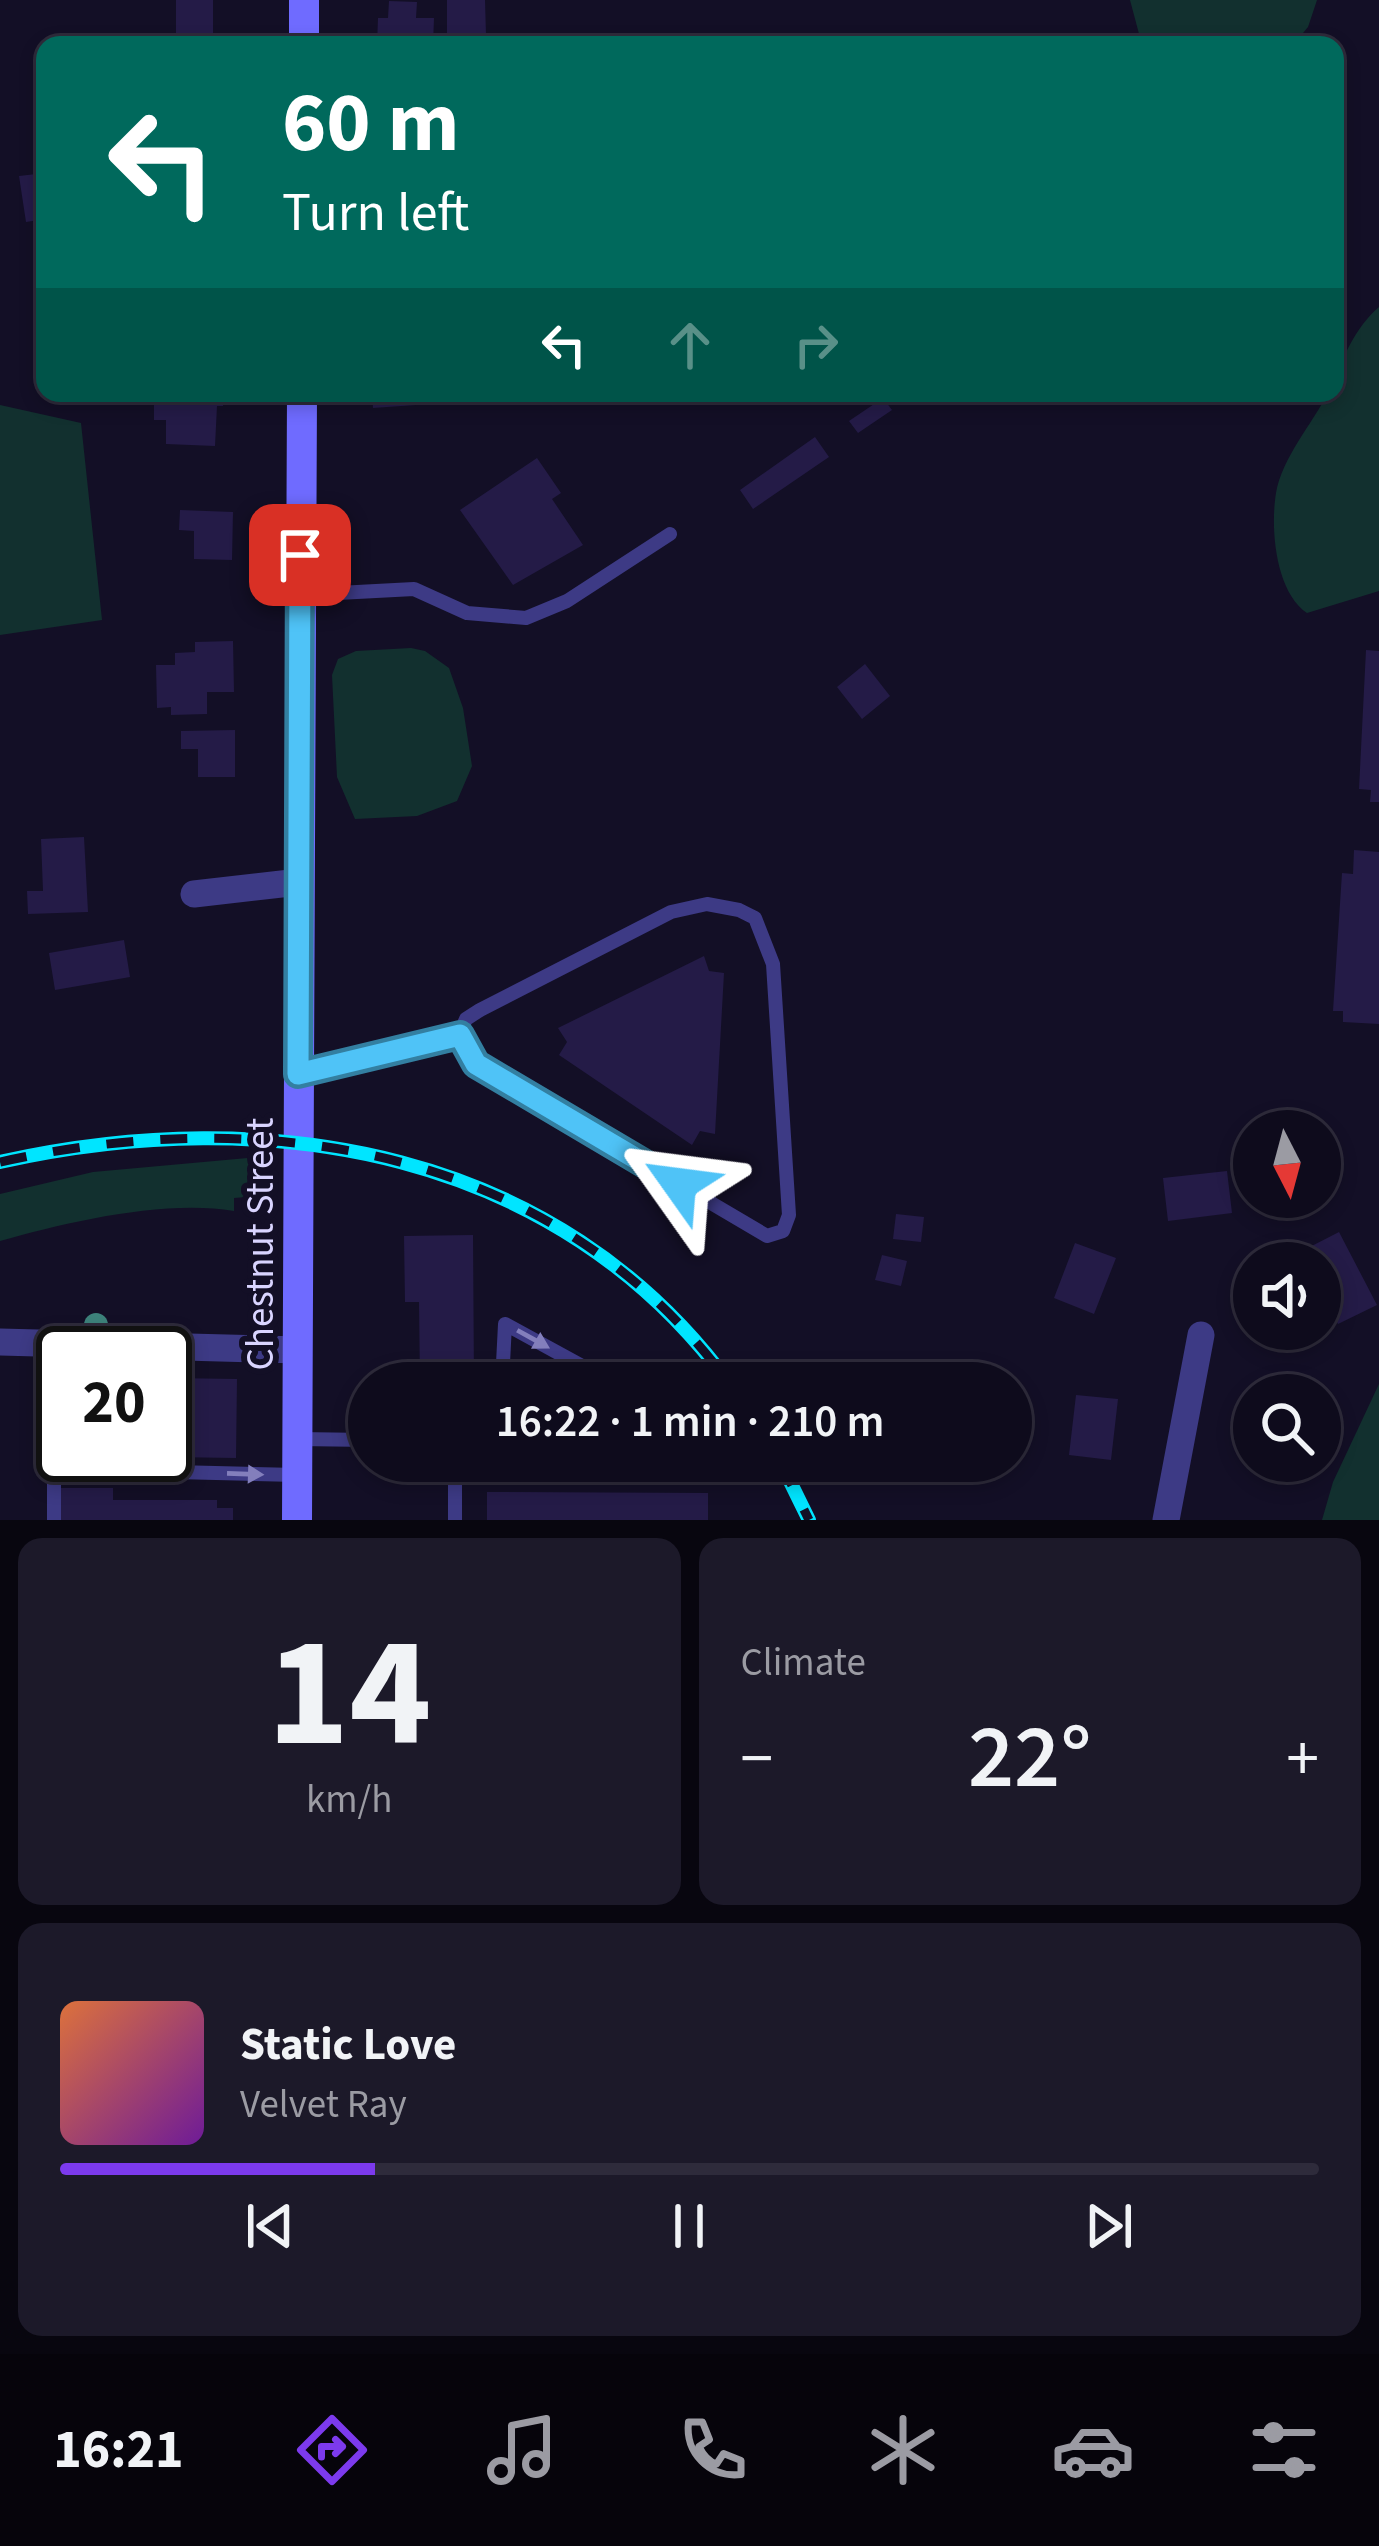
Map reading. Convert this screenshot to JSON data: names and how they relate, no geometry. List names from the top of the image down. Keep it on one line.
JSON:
{"streets":{"main road":["Chestnut Street"]},"north":"bottom","page":{"turn":["60 m","Turn left"],"limit":"20","trip":"16:22 · 1 min · 210 m","tile":[["14","km/h"],"Climate"],"heat":["−","22°","+"],"song":["Static Love","Velvet Ray"],"tabs":"16:21"}}
